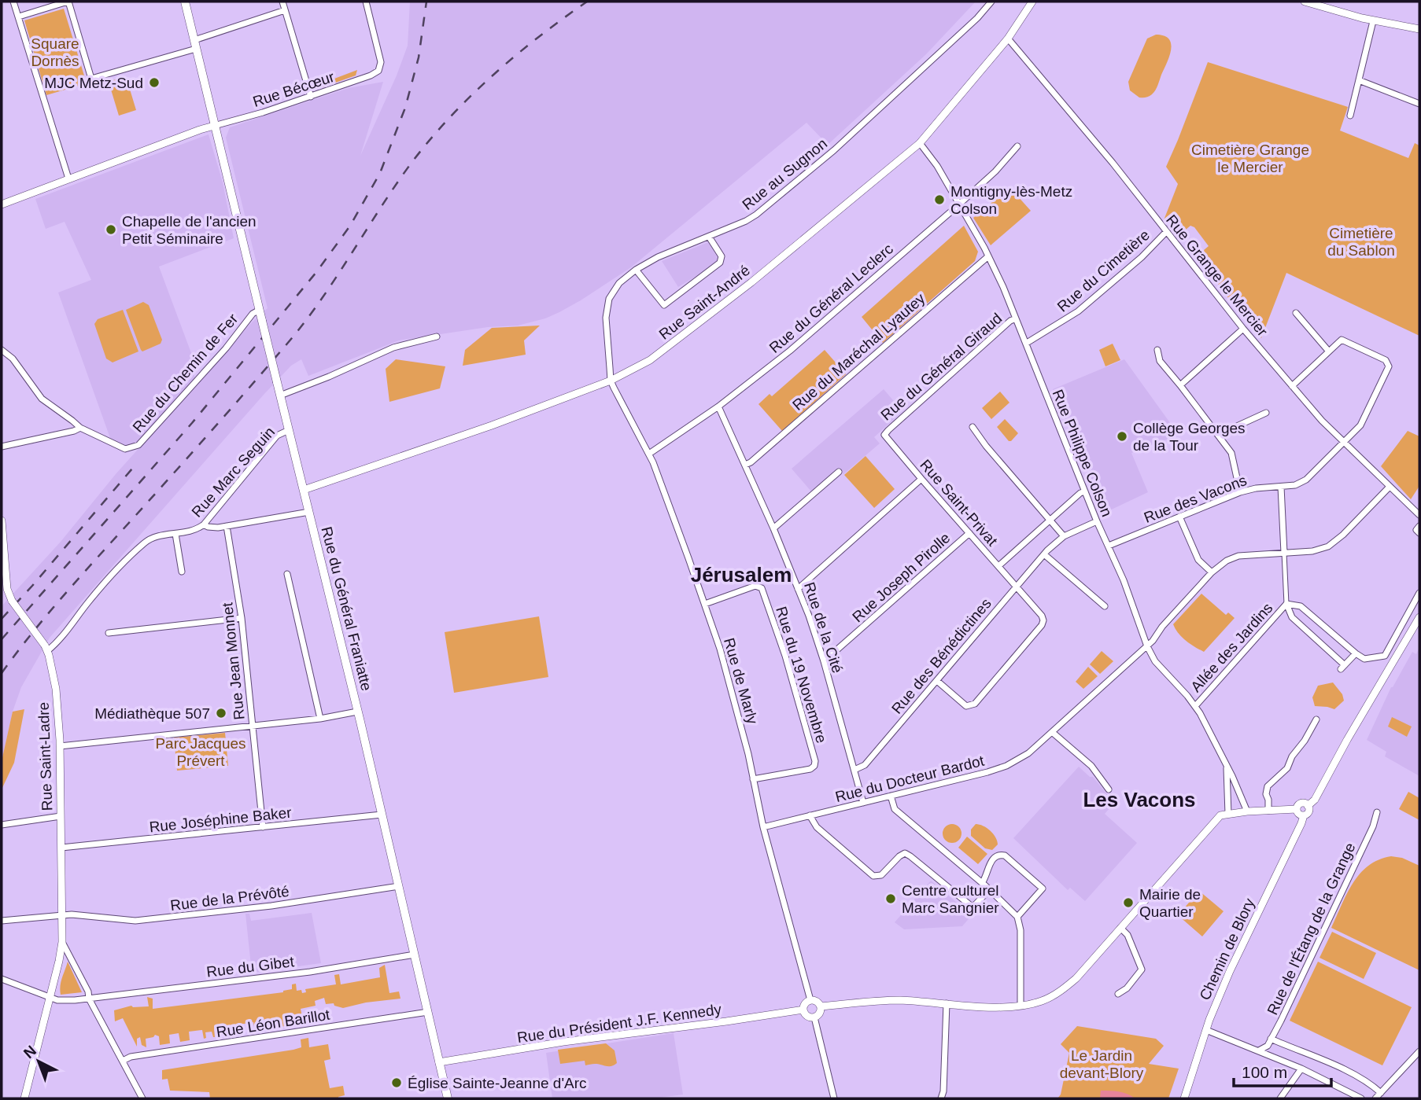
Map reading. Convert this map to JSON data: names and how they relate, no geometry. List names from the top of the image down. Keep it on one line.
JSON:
{"streets":{"main road":["Rue du Général Franiatte"],"street":["Rue Bécœur","Rue au Sugnon","Rue du Cimetière","Rue Grange le Mercier","Rue du Général Leclerc","Rue Saint-André","Rue du Maréchal Lyautey","Rue du Général Giraud","Rue du Chemin de Fer","Rue Philippe Colson","Rue Marc Seguin","Rue des Vacons","Rue Saint-Privat","Rue Joseph Pirolle","Rue de la Cité","Allée des Jardins","Rue des Bénédictines","Rue Jean Monnet","Rue du 19 Novembre","Rue de Marly","Rue Saint-Ladre","Rue du Docteur Bardot","Rue Joséphine Baker","Rue de la Prévôté","Rue de l'Étang de la Grange","Chemin de Blory","Rue du Gibet","Rue Léon Barillot","Rue du Président J.F. Kennedy"]},"crossings":[["Rue Bécœur","Rue du Général Franiatte"],["Rue au Sugnon","Rue Saint-André"],["Rue au Sugnon","Rue de Marly"],["Rue du Cimetière","Rue Grange le Mercier"],["Rue du Cimetière","Rue Philippe Colson"],["Rue Grange le Mercier","Rue Saint-André"],["Rue Grange le Mercier","Rue des Vacons"],["Rue Grange le Mercier","Rue du Docteur Bardot"],["Rue du Général Leclerc","Rue Philippe Colson"],["Rue du Général Leclerc","Rue de la Cité"],["Rue du Général Leclerc","Rue de Marly"],["Rue Saint-André","Rue Philippe Colson"],["Rue Saint-André","Rue du Général Franiatte"],["Rue Saint-André","Rue de Marly"],["Rue du Maréchal Lyautey","Rue Philippe Colson"],["Rue du Maréchal Lyautey","Rue de la Cité"],["Rue du Général Giraud","Rue Philippe Colson"],["Rue du Général Giraud","Rue Saint-Privat"],["Rue du Chemin de Fer","Rue du Général Franiatte"],["Rue Philippe Colson","Rue des Vacons"],["Rue Philippe Colson","Allée des Jardins"],["Rue Philippe Colson","Rue des Bénédictines"],["Rue Philippe Colson","Rue du Docteur Bardot"],["Rue Marc Seguin","Rue du Général Franiatte"],["Rue Marc Seguin","Rue Saint-Ladre"],["Rue Saint-Privat","Rue Joseph Pirolle"],["Rue Saint-Privat","Rue des Bénédictines"],["Rue Joseph Pirolle","Rue de la Cité"],["Rue du Général Franiatte","Rue Joséphine Baker"],["Rue du Général Franiatte","Rue de la Prévôté"],["Rue du Général Franiatte","Rue du Gibet"],["Rue du Général Franiatte","Rue Léon Barillot"],["Rue du Général Franiatte","Rue du Président J.F. Kennedy"],["Rue de la Cité","Rue des Bénédictines"],["Rue de la Cité","Rue du Docteur Bardot"],["Rue Jean Monnet","Rue Joséphine Baker"],["Rue du 19 Novembre","Rue de Marly"],["Rue de Marly","Rue du Docteur Bardot"],["Rue de Marly","Rue du Président J.F. Kennedy"],["Rue Saint-Ladre","Rue Joséphine Baker"],["Rue Saint-Ladre","Rue de la Prévôté"],["Rue Saint-Ladre","Rue du Gibet"],["Rue Saint-Ladre","Rue Léon Barillot"]],"districts":["Jérusalem","Les Vacons"],"parks":["Square Dornès","Cimetière Grange le Mercier","Cimetière du Sablon","Parc Jacques Prévert","Le Jardin devant-Blory"],"places":["MJC Metz-Sud","Montigny-lès-Metz Colson","Chapelle de l'ancien Petit Séminaire","Collège Georges de la Tour","Médiathèque 507","Centre culturel Marc Sangnier","Mairie de Quartier","Église Sainte-Jeanne d'Arc"],"scale_bar":"100 m","north":"top left"}
